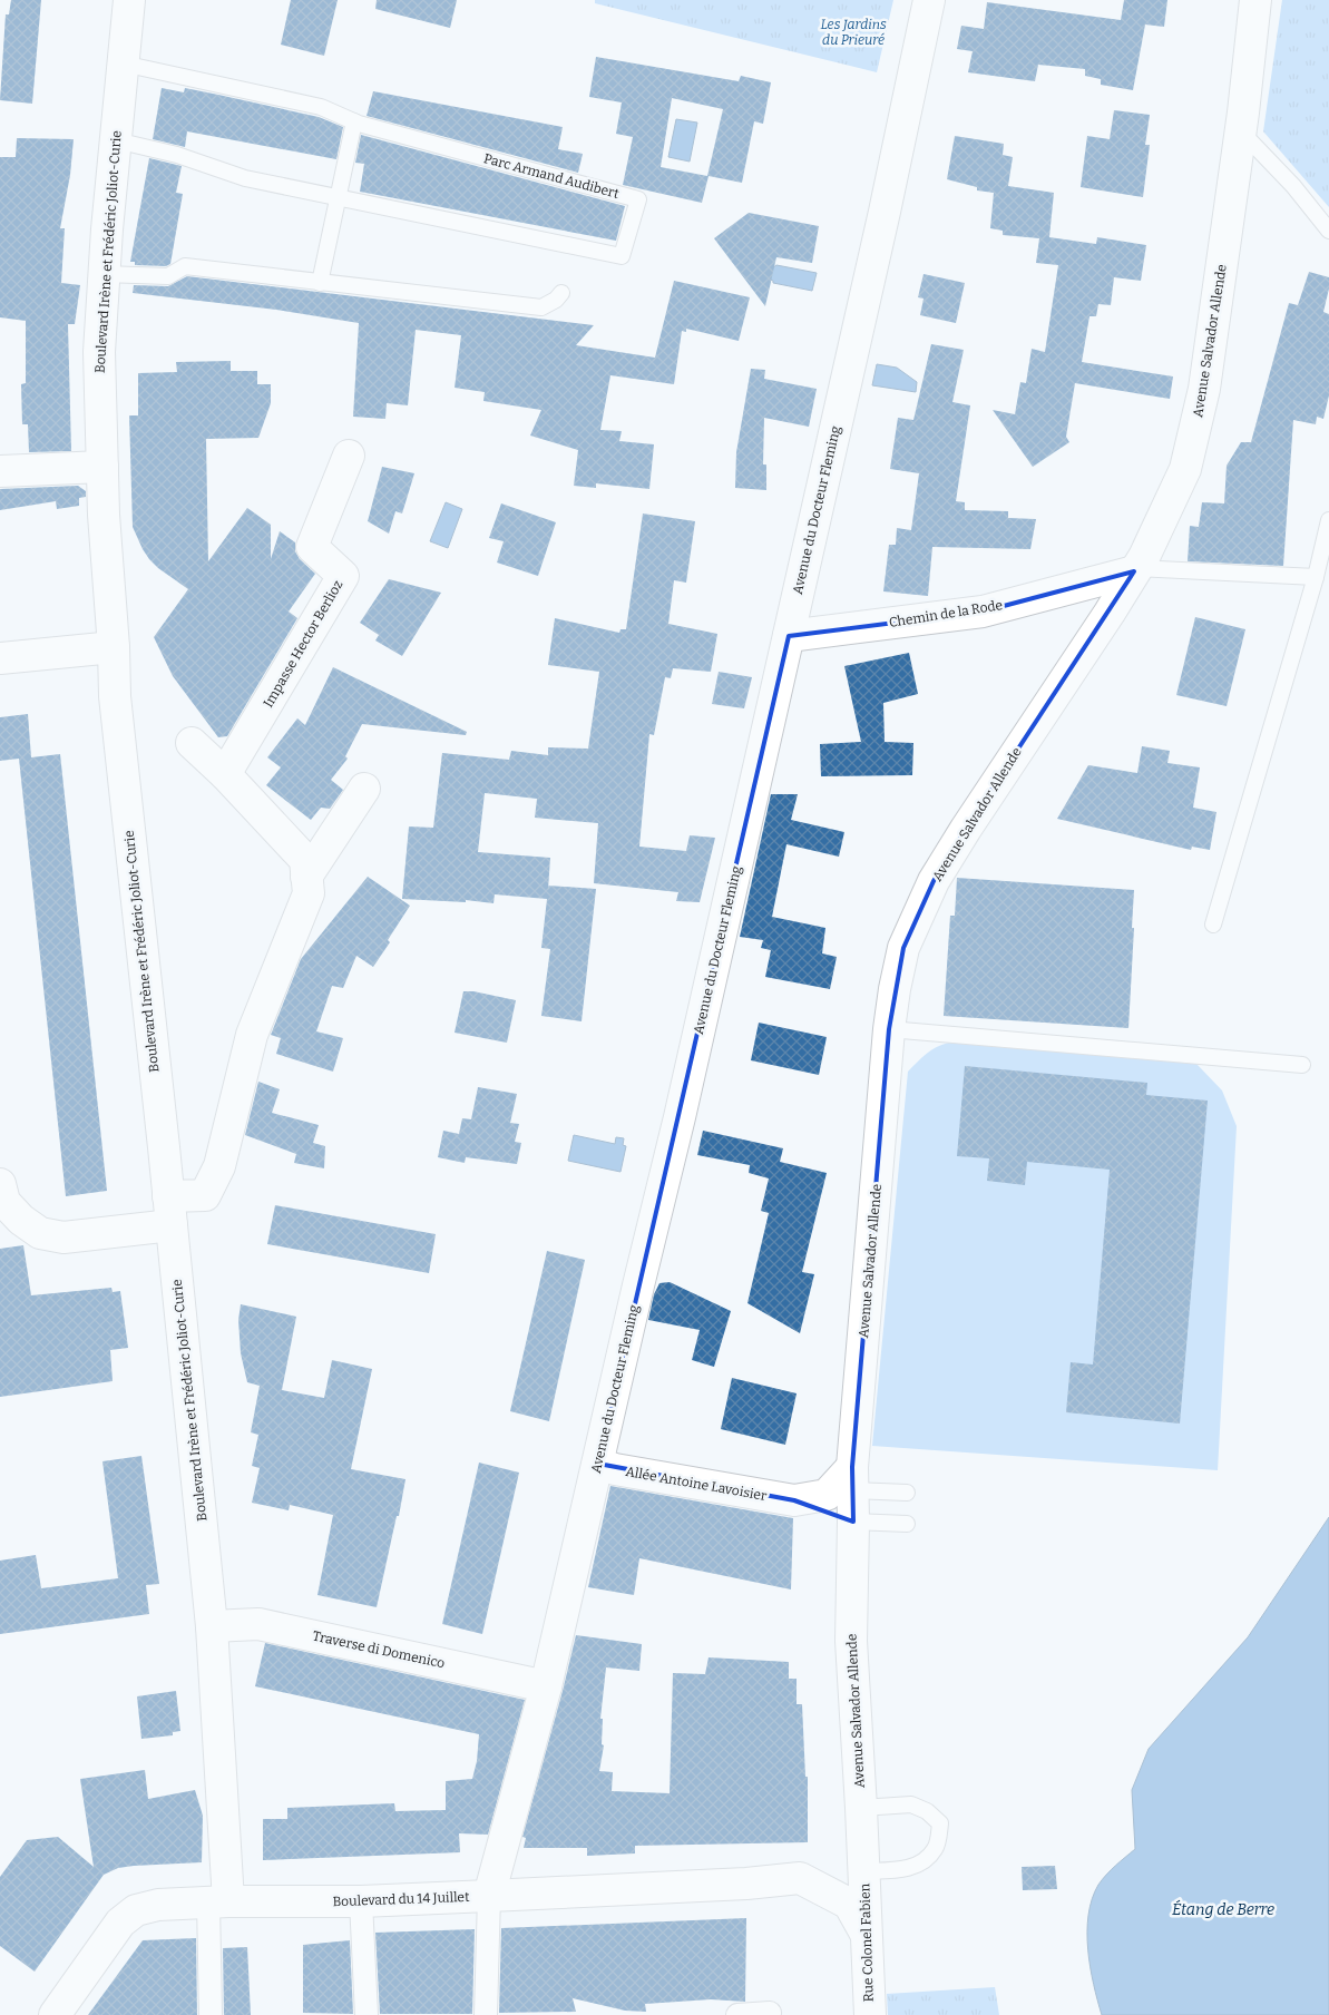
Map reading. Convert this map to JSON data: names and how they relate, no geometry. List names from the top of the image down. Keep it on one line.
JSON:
{"streets":{"main road":["Boulevard Irène et Frédéric Joliot-Curie","Avenue Salvador Allende","Avenue du Docteur Fleming","Chemin de la Rode","Impasse Hector Berlioz","Allée Antoine Lavoisier","Traverse di Domenico","Boulevard du 14 Juillet","Rue Colonel Fabien"],"lane":["Parc Armand Audibert"]},"crossings":[["Parc Armand Audibert","Boulevard Irène et Frédéric Joliot-Curie"],["Boulevard Irène et Frédéric Joliot-Curie","Traverse di Domenico"],["Boulevard Irène et Frédéric Joliot-Curie","Boulevard du 14 Juillet"],["Avenue Salvador Allende","Chemin de la Rode"],["Avenue Salvador Allende","Allée Antoine Lavoisier"],["Avenue Salvador Allende","Boulevard du 14 Juillet"],["Avenue Salvador Allende","Rue Colonel Fabien"],["Avenue du Docteur Fleming","Chemin de la Rode"],["Avenue du Docteur Fleming","Allée Antoine Lavoisier"],["Avenue du Docteur Fleming","Traverse di Domenico"],["Avenue du Docteur Fleming","Boulevard du 14 Juillet"],["Boulevard du 14 Juillet","Rue Colonel Fabien"]],"water":["Étang de Berre"],"parks":["Les Jardins du Prieuré"]}
